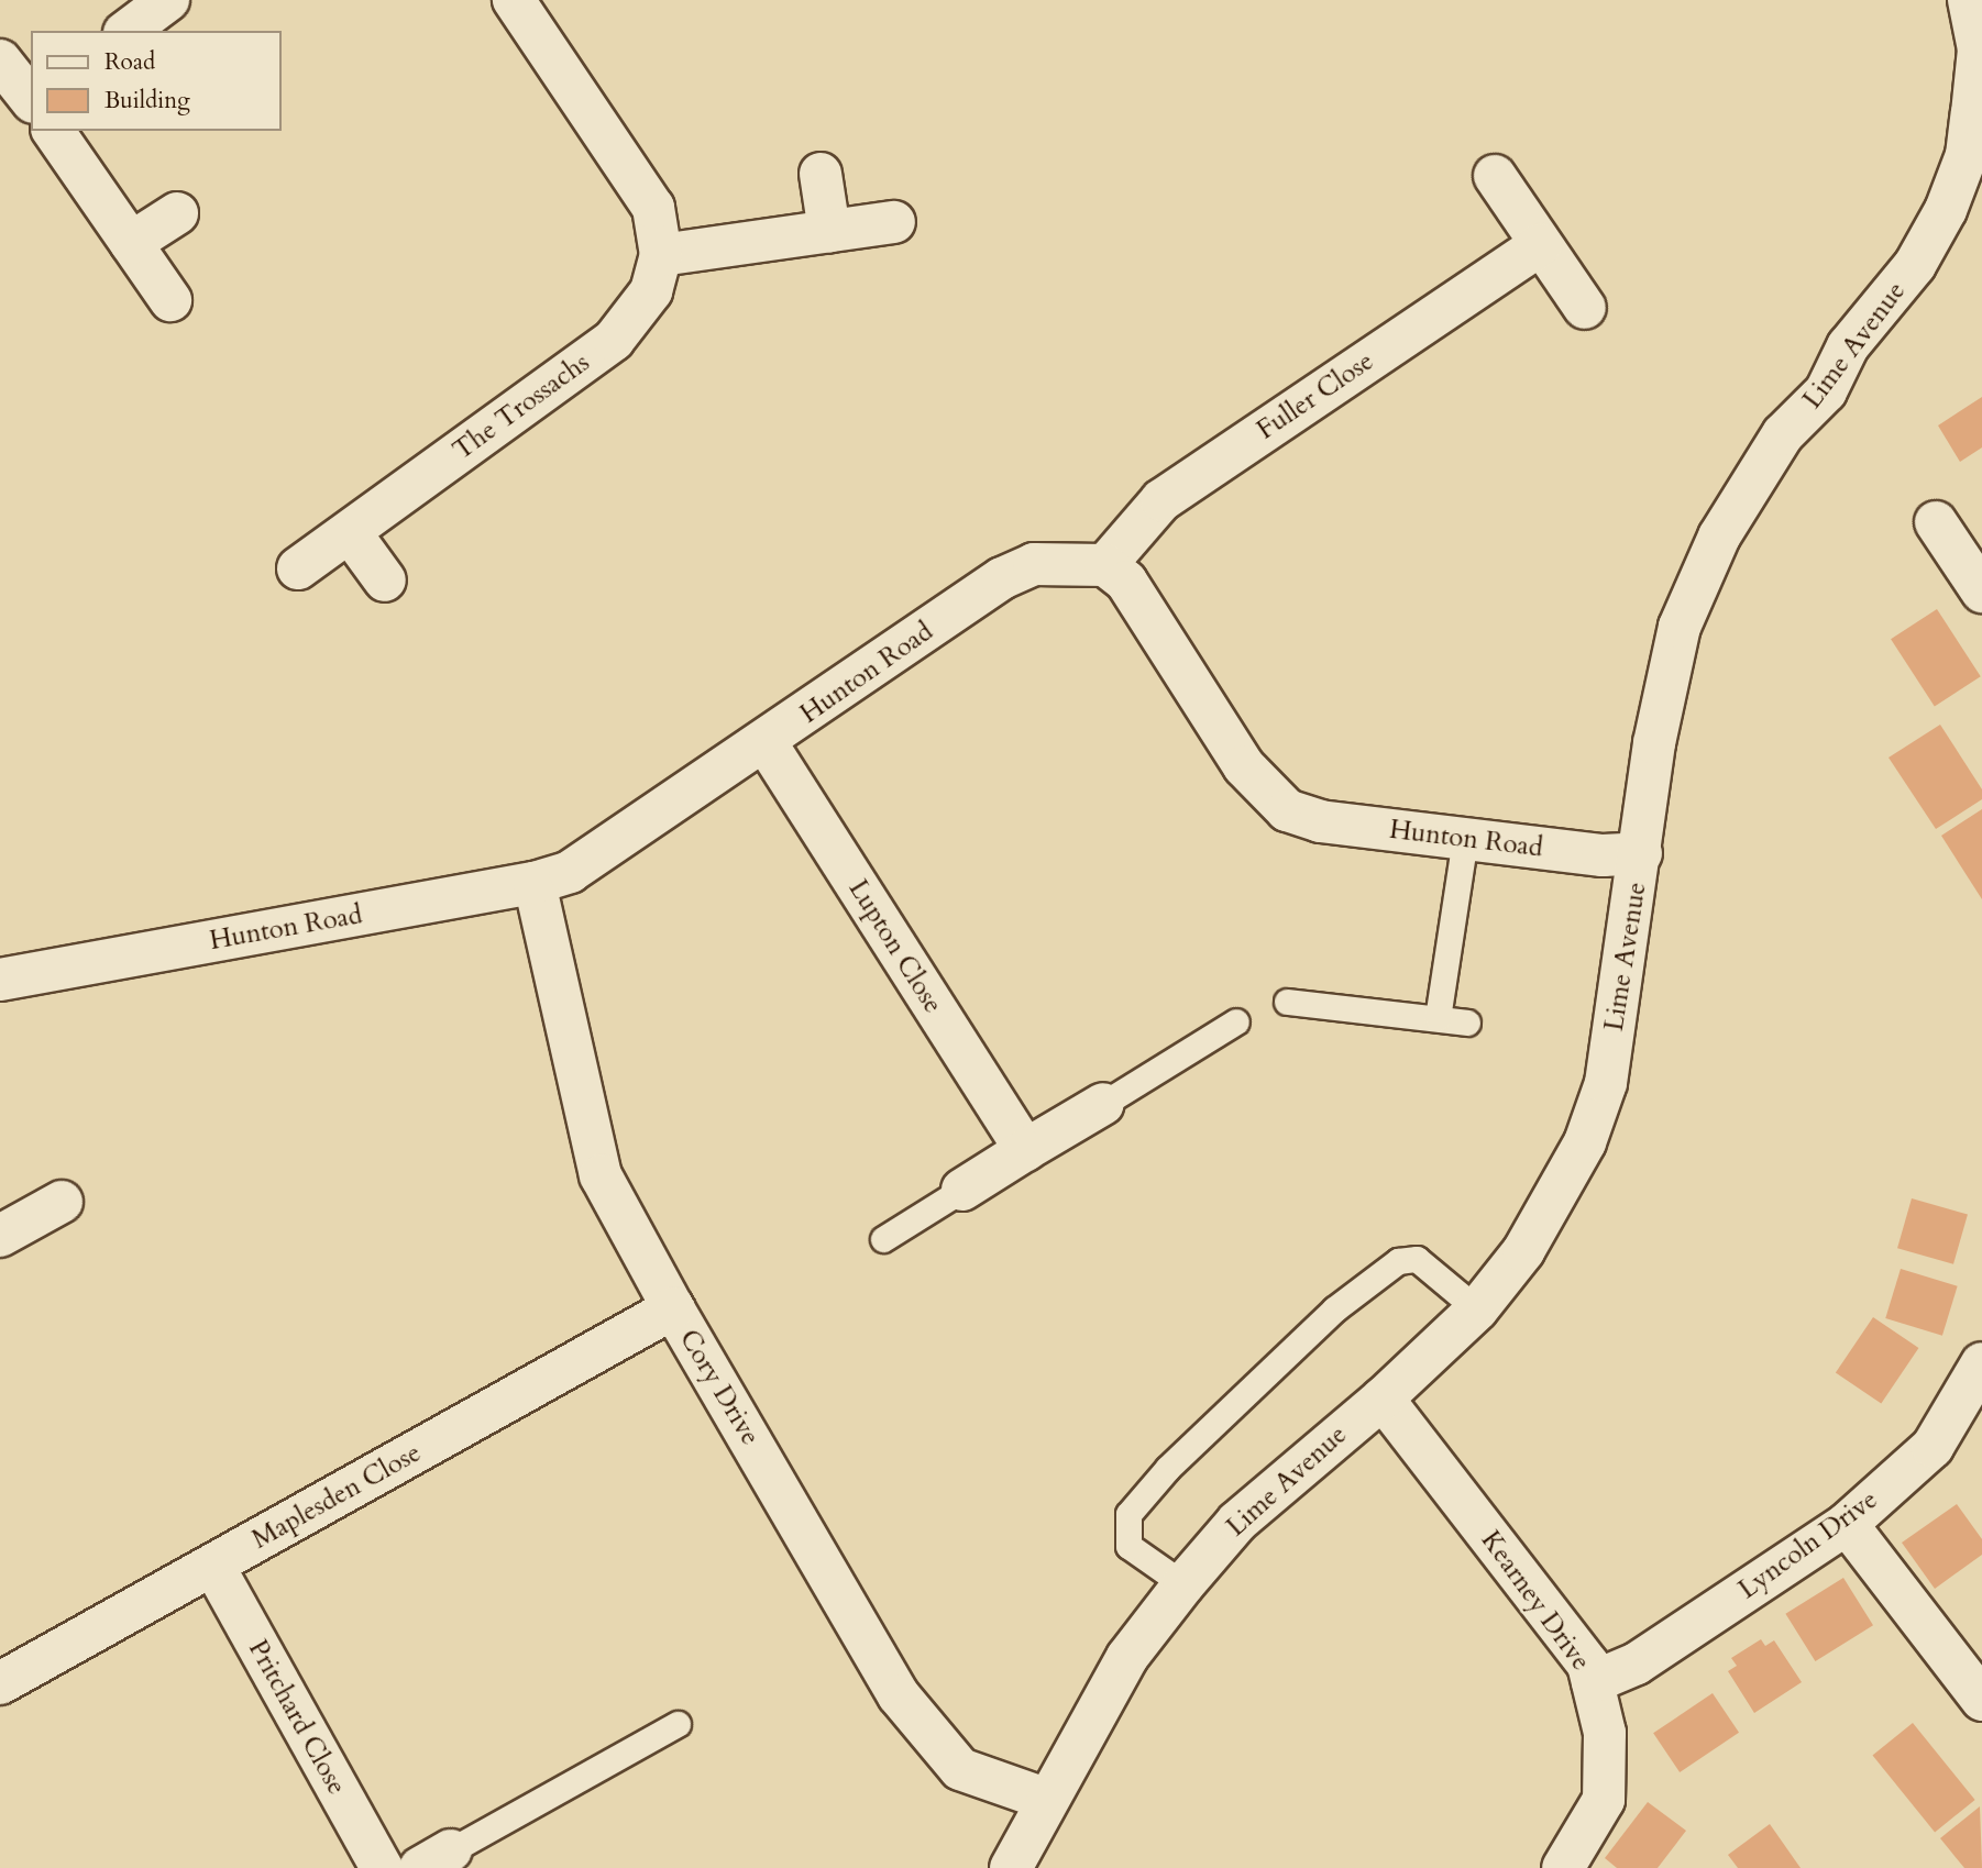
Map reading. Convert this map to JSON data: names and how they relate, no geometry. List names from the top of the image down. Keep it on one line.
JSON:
{"streets":{"street":["Lime Avenue","Fuller Close","The Trossachs","Hunton Road","Lupton Close","Cory Drive","Maplesden Close","Lyncoln Drive","Kearney Drive","Pritchard Close"]},"crossings":[["Lime Avenue","Hunton Road"],["Lime Avenue","Cory Drive"],["Lime Avenue","Kearney Drive"],["Fuller Close","Hunton Road"],["Hunton Road","Lupton Close"],["Hunton Road","Cory Drive"],["Cory Drive","Maplesden Close"],["Maplesden Close","Pritchard Close"],["Lyncoln Drive","Kearney Drive"]],"legend":["Road","Building"]}
